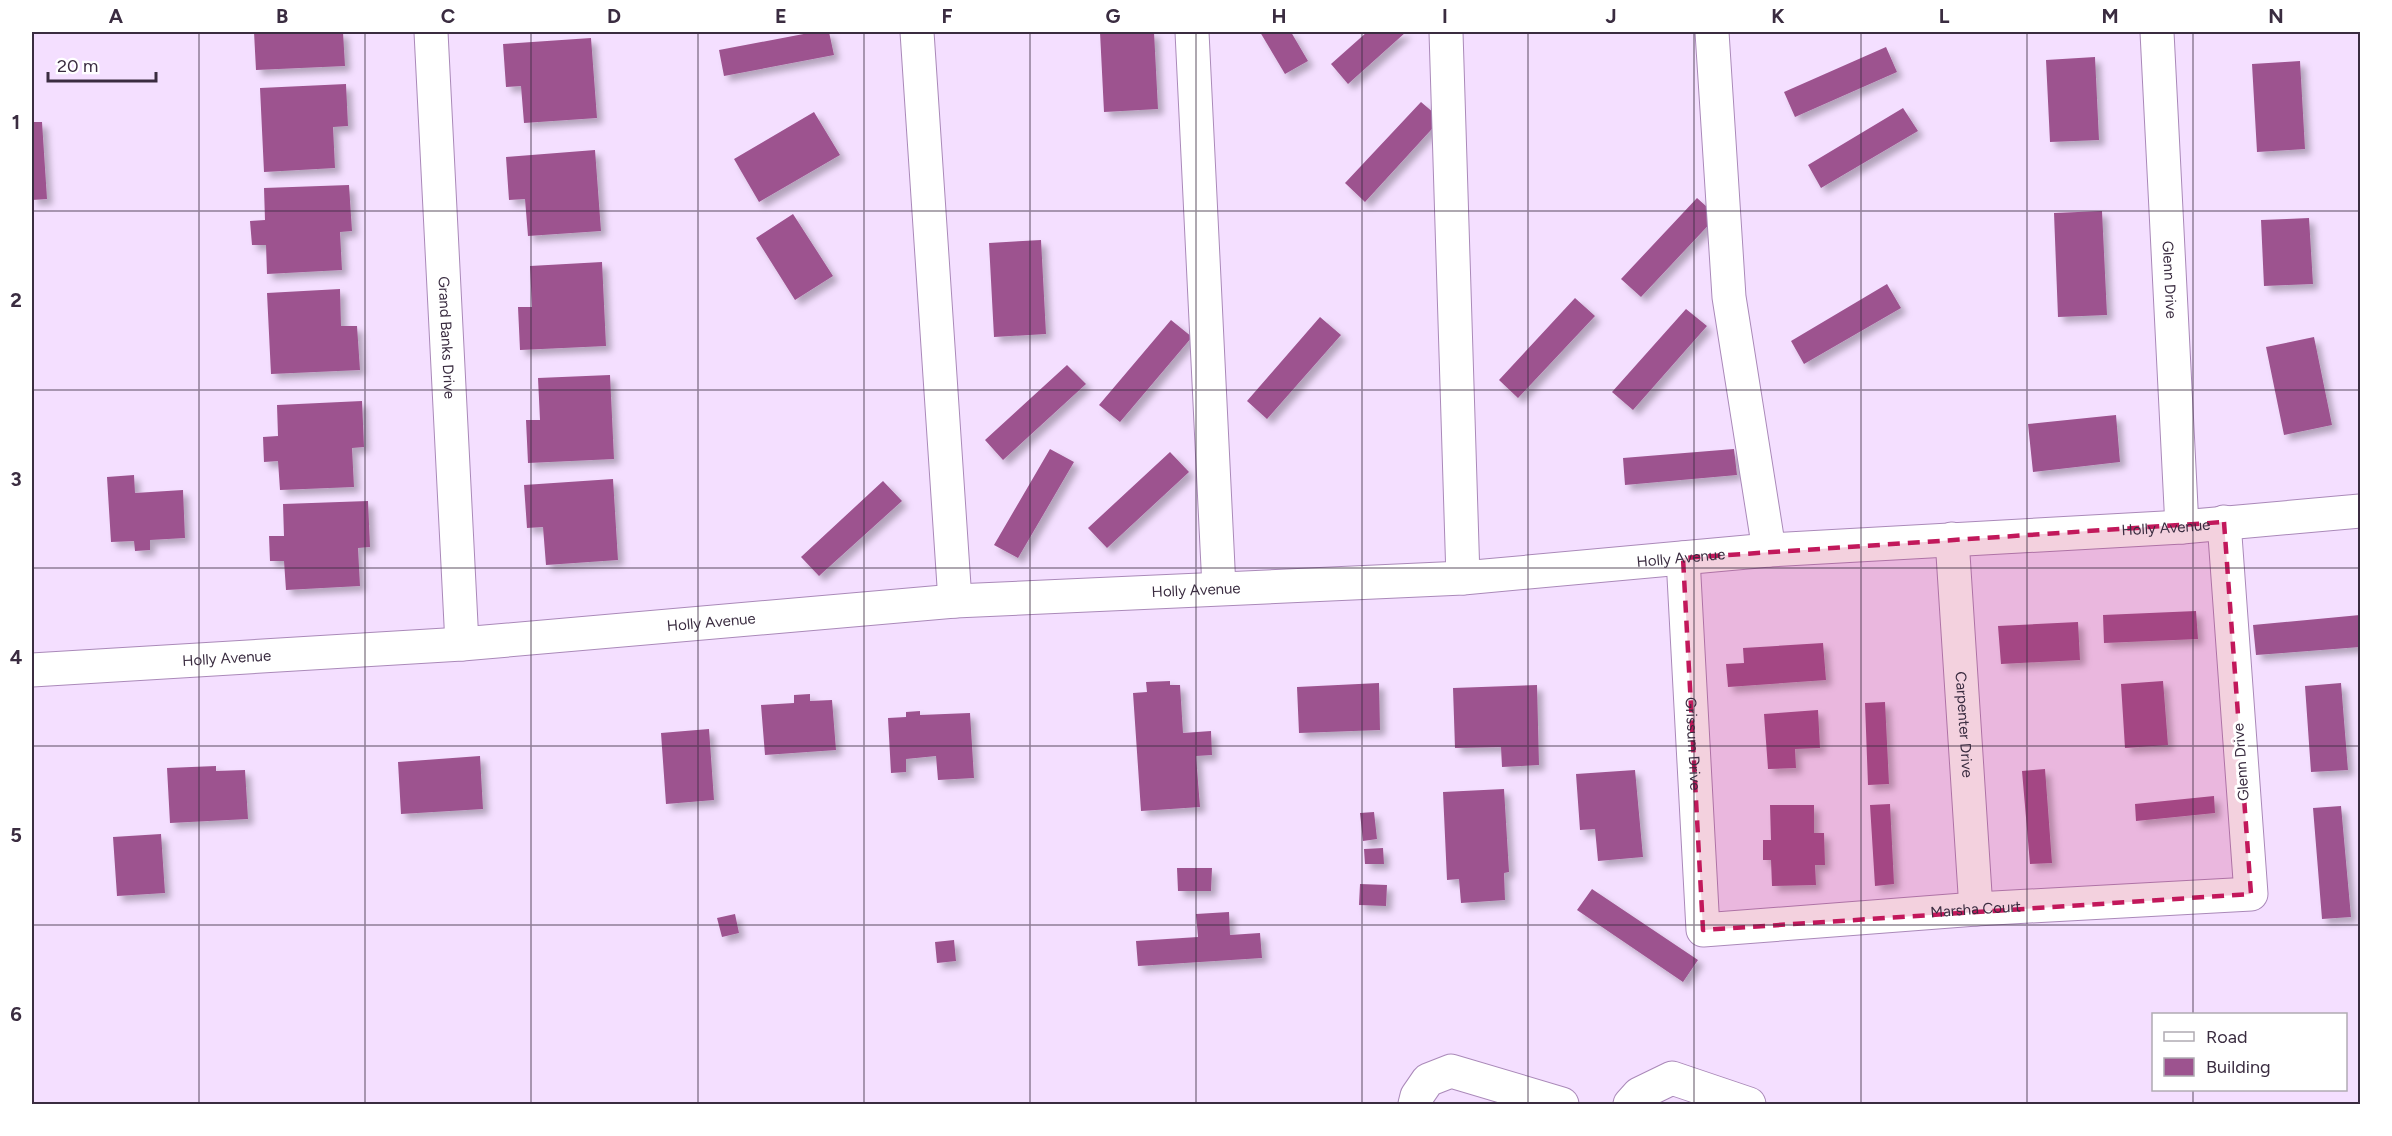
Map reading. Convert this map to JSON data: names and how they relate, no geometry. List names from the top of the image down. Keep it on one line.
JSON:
{"streets":{"street":["Glenn Drive","Grand Banks Drive","Holly Avenue","Carpenter Drive","Grissum Drive","Marsha Court"]},"crossings":[["Glenn Drive","Holly Avenue"],["Glenn Drive","Marsha Court"],["Grand Banks Drive","Holly Avenue"],["Holly Avenue","Carpenter Drive"],["Holly Avenue","Grissum Drive"],["Carpenter Drive","Marsha Court"],["Grissum Drive","Marsha Court"]],"legend":["Road","Building"],"scale_bar":"20 m","grid":{"columns":["A","B","C","D","E","F","G","H","I","J","K","L","M","N"],"rows":["1","2","3","4","5","6"]}}
